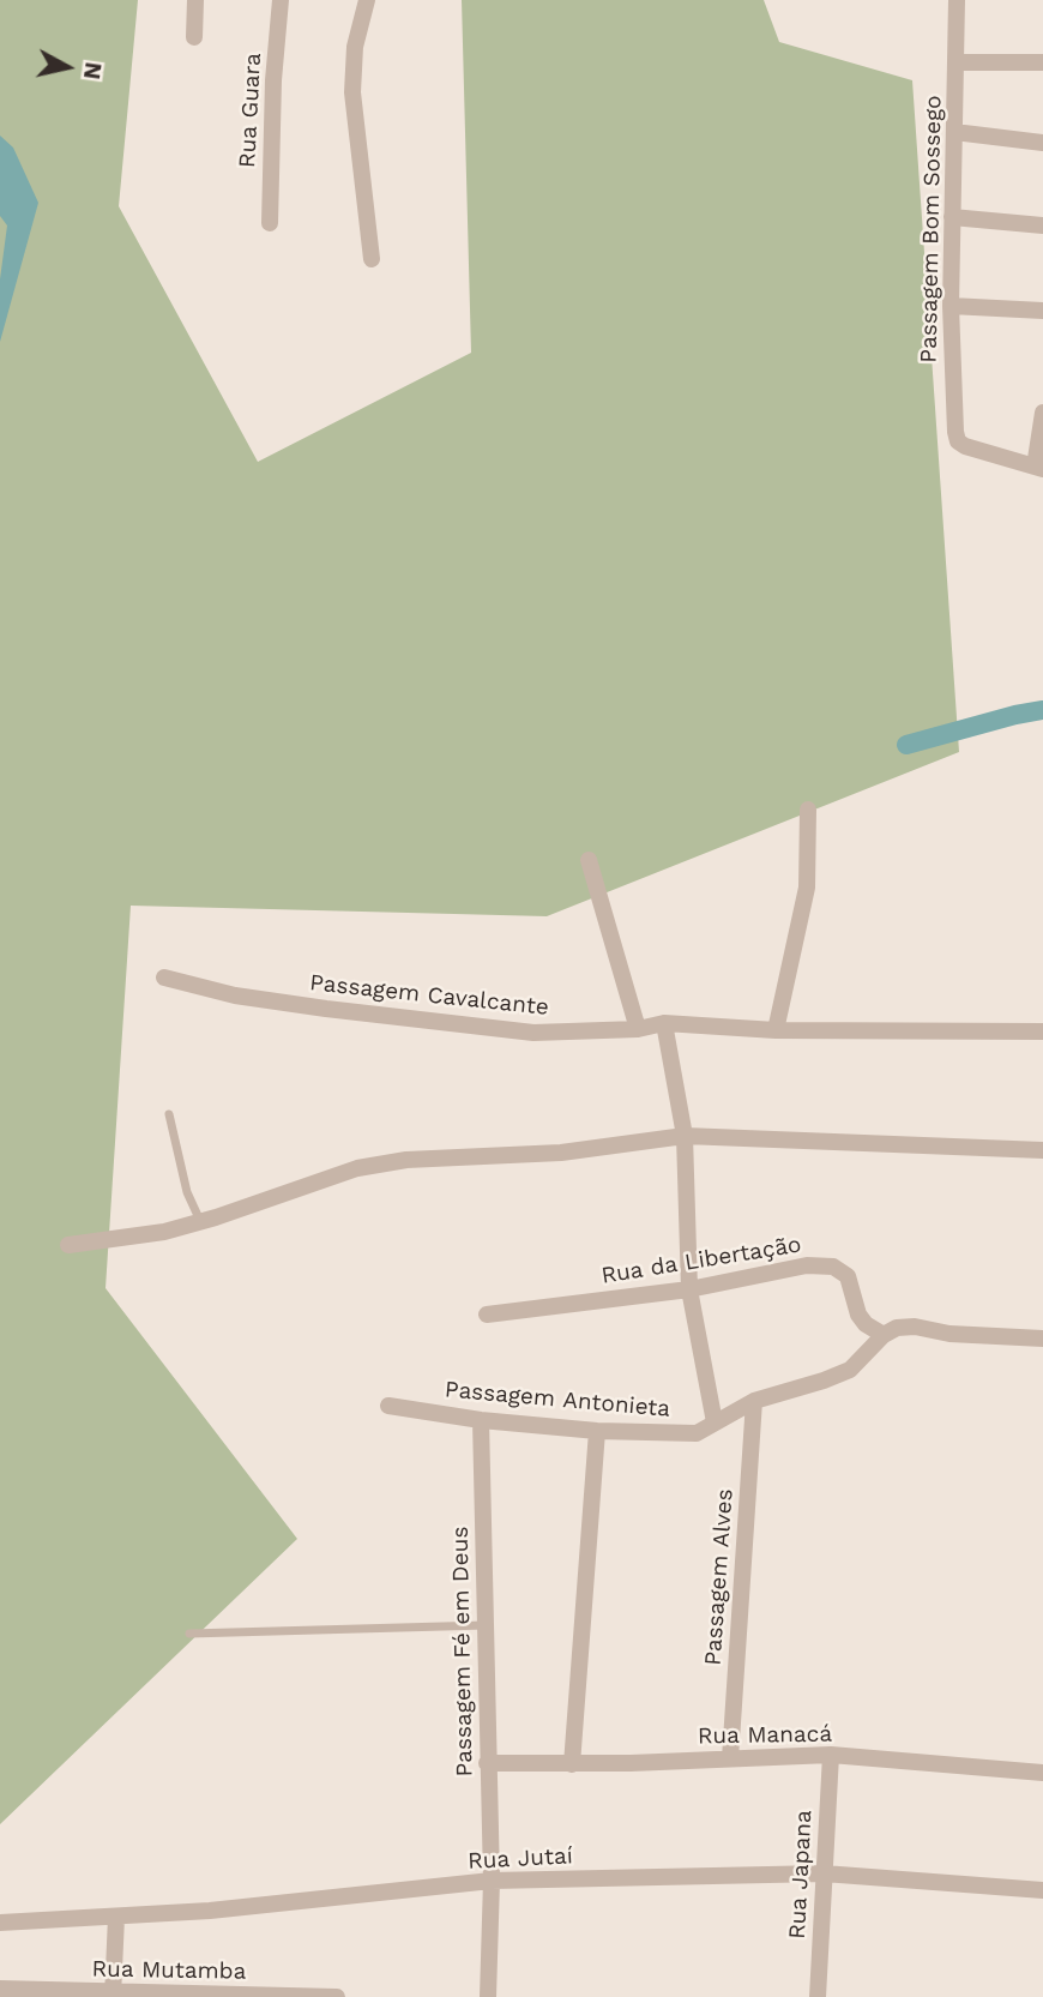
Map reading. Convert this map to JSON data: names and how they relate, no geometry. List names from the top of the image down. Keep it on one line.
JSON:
{"streets":{"street":["Rua Guara","Passagem Bom Sossego","Passagem Cavalcante","Rua da Libertação","Passagem Antonieta","Passagem Alves","Passagem Fé em Deus","Rua Manacá","Rua Jutaí","Rua Japana","Rua Mutamba"]},"crossings":[["Rua da Libertação","Passagem Antonieta"],["Passagem Antonieta","Passagem Alves"],["Passagem Antonieta","Passagem Fé em Deus"],["Passagem Alves","Rua Manacá"],["Passagem Fé em Deus","Rua Manacá"],["Passagem Fé em Deus","Rua Jutaí"],["Rua Manacá","Rua Japana"],["Rua Jutaí","Rua Japana"]],"north":"right"}
